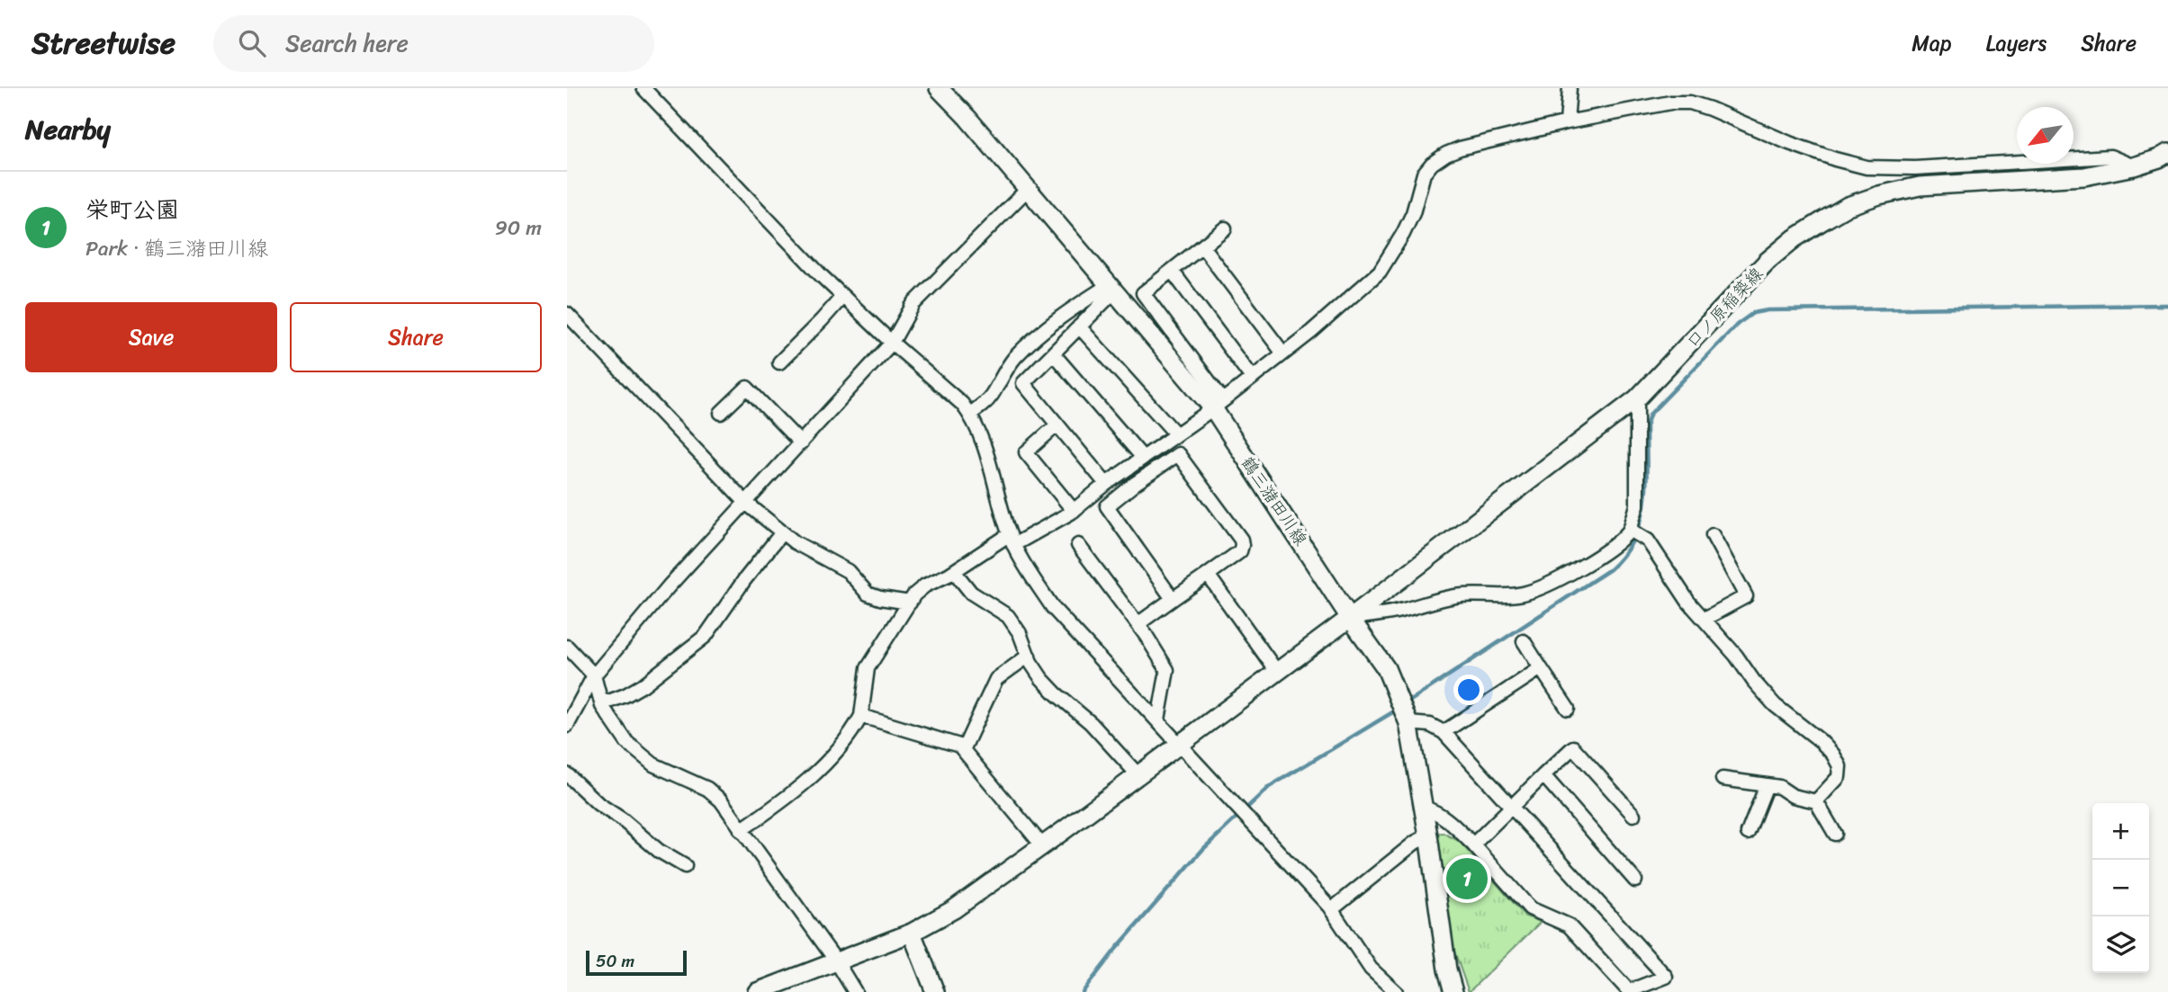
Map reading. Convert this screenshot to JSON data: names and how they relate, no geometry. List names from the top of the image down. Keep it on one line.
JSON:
{"streets":{"main road":["口ノ原稲築線","鶴三潴田川線"]},"crossings":[["口ノ原稲築線","鶴三潴田川線"]],"scale_bar":"50 m","north":"bottom left","page":{"header":"Streetwise","search":"Search here","nav":["Map","Layers","Share"],"heading":"Nearby","list":[{"mark":"1","name":"栄町公園","note":"Park · 鶴三潴田川線","value":"90 m"}],"buttons":["Save","Share"],"map_buttons":["+","−"],"pins":"1","scale":"50 m"}}
